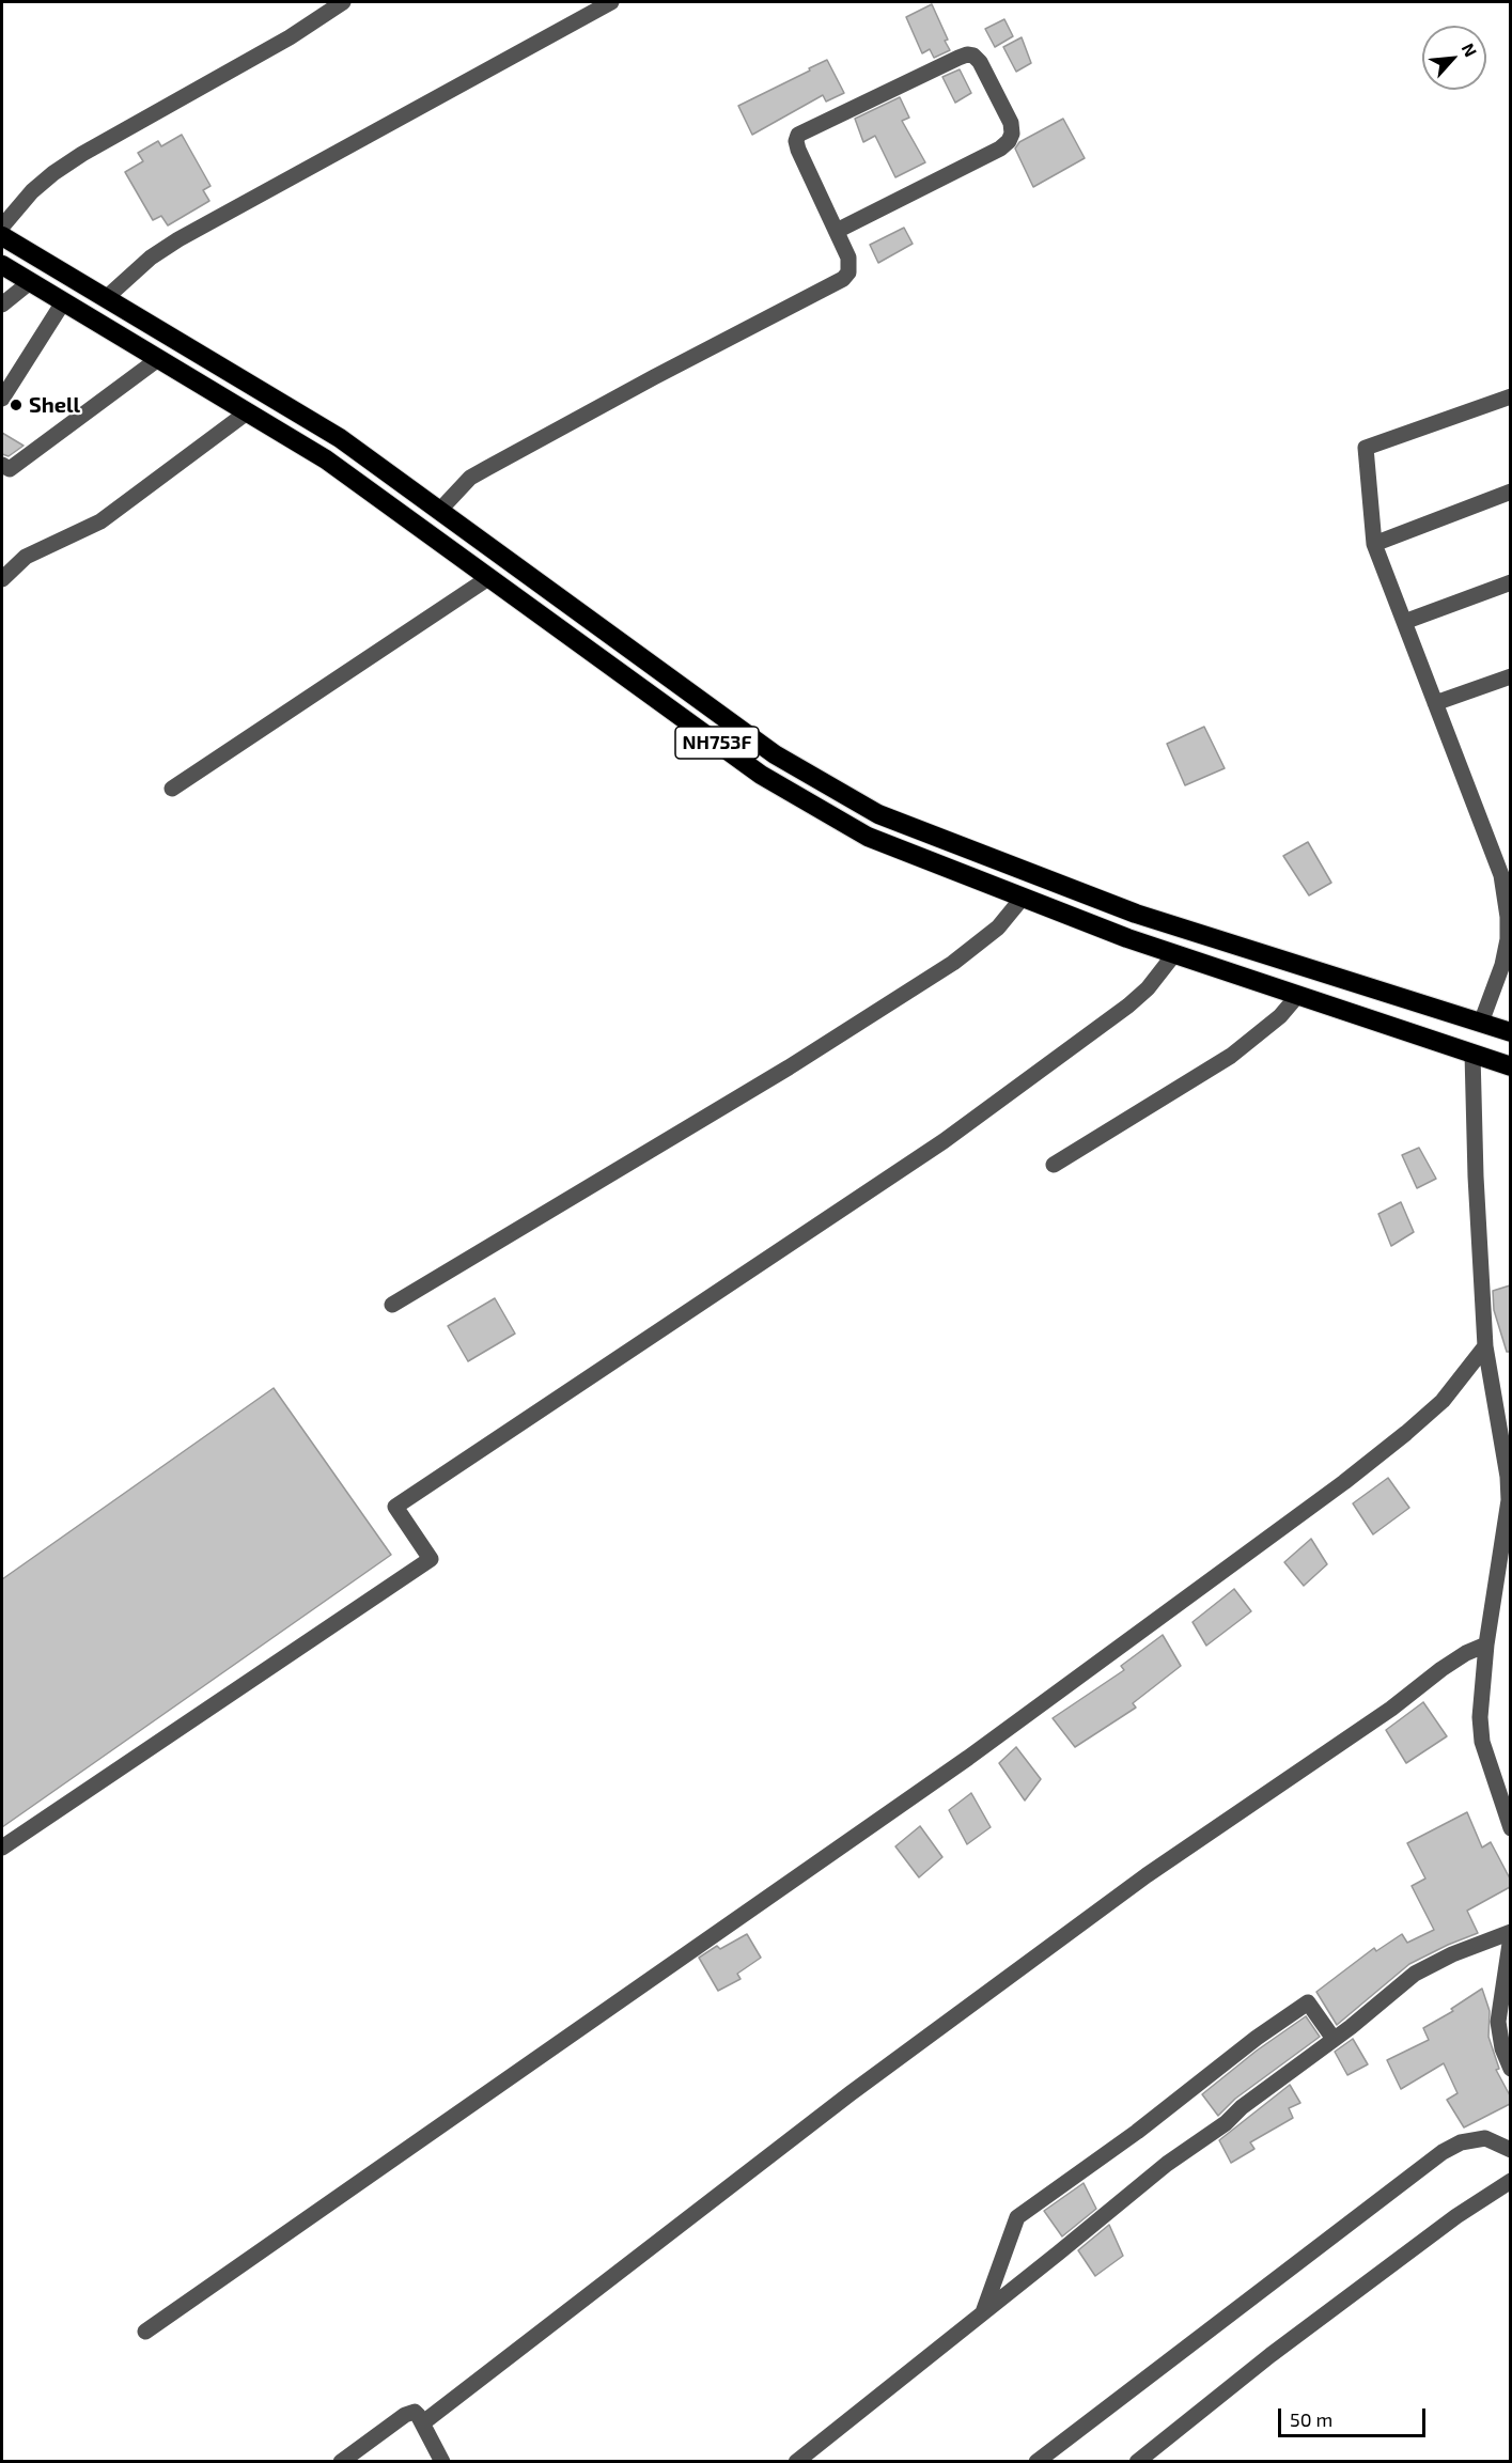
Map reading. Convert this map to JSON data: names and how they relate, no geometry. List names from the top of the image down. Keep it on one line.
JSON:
{"streets":{"highway":["NH753F"]},"places":["Shell"],"scale_bar":"50 m","north":"top right"}
